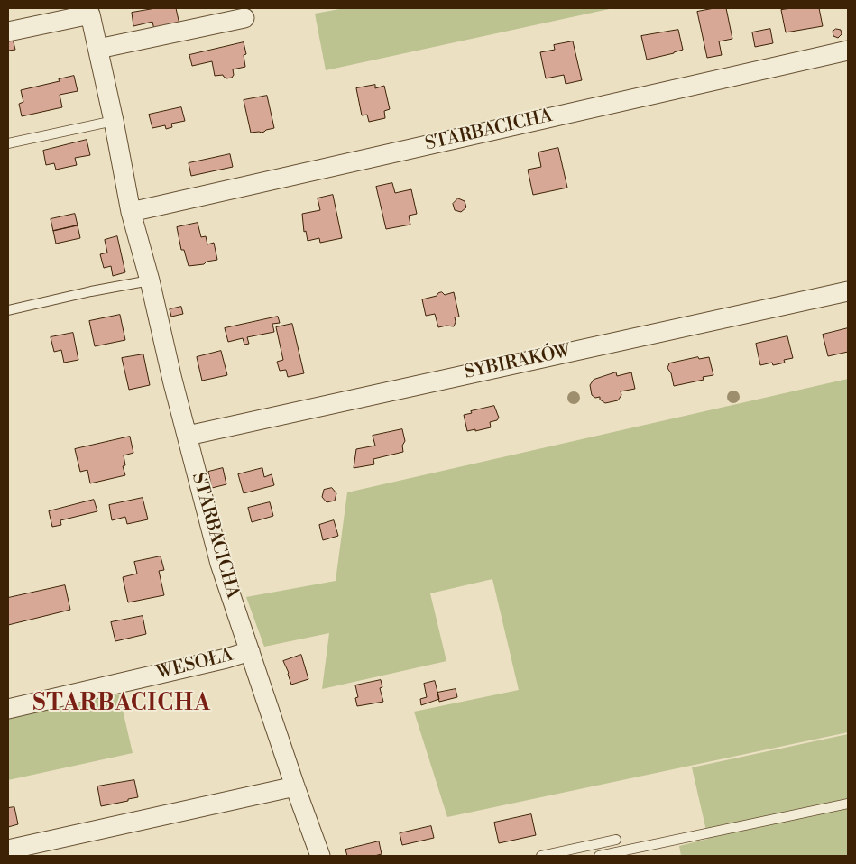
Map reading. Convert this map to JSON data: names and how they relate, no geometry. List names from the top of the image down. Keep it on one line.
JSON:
{"streets":{"street":["STARBACICHA","SYBIRAKÓW","WESOŁA"]},"crossings":[["STARBACICHA","SYBIRAKÓW"],["STARBACICHA","WESOŁA"]],"districts":["STARBACICHA"]}
